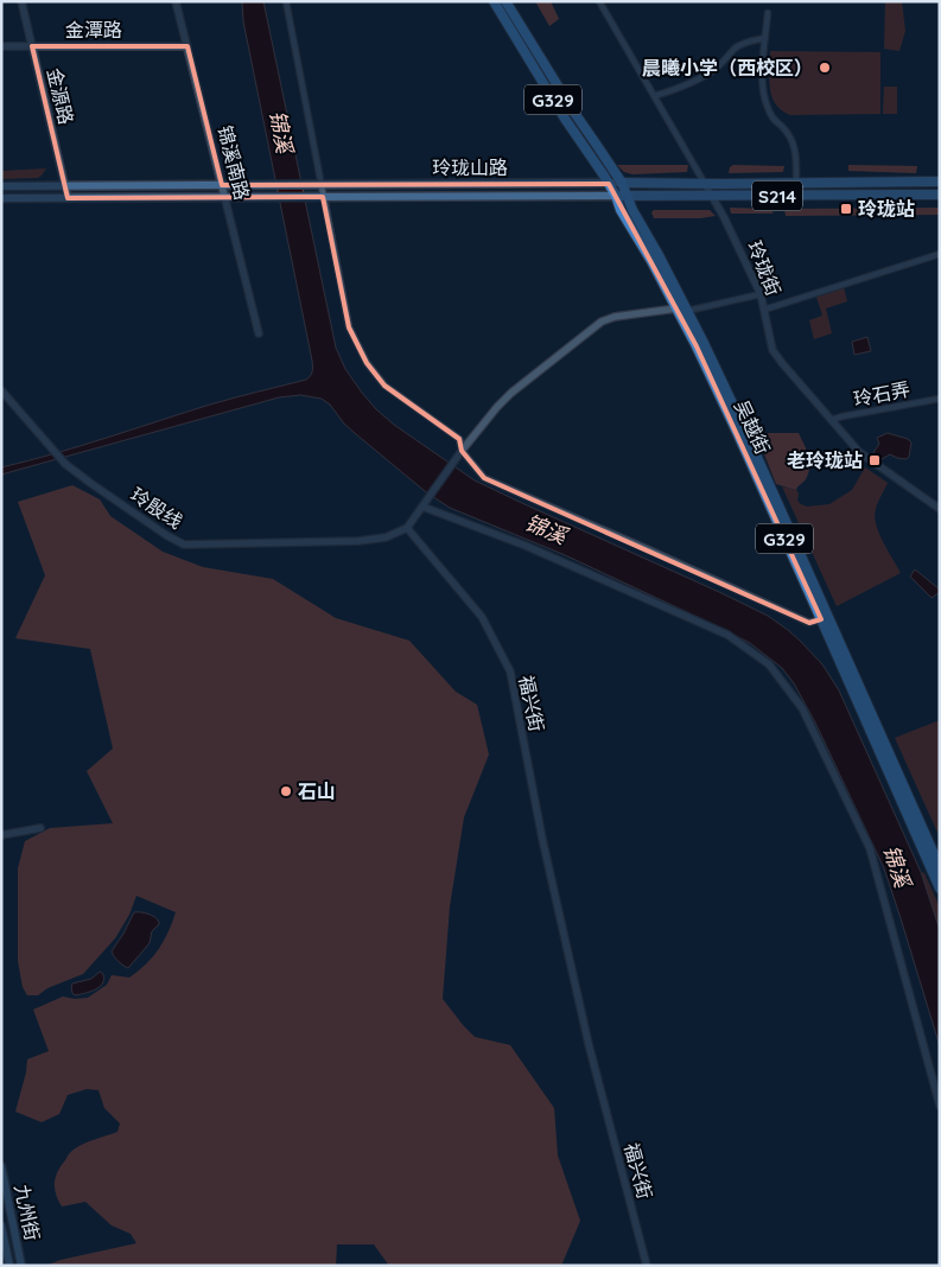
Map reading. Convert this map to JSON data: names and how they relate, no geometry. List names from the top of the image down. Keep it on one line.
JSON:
{"streets":{"highway":["G329","吴越街"],"main road":["玲珑山路","S214","九州街"],"street":["金潭路","金源路","锦溪南路","玲珑街","玲石弄","玲殷线","福兴街"]},"crossings":[["金潭路","金源路"],["金潭路","锦溪南路"],["金源路","玲珑山路"],["锦溪南路","玲珑山路"],["玲珑山路","玲珑街"],["玲珑山路","吴越街"],["玲珑街","玲石弄"],["玲殷线","福兴街"]],"water":["锦溪"],"places":{"other":["晨曦小学（西校区）","石山"],"transit":["玲珑站","老玲珑站"]}}
